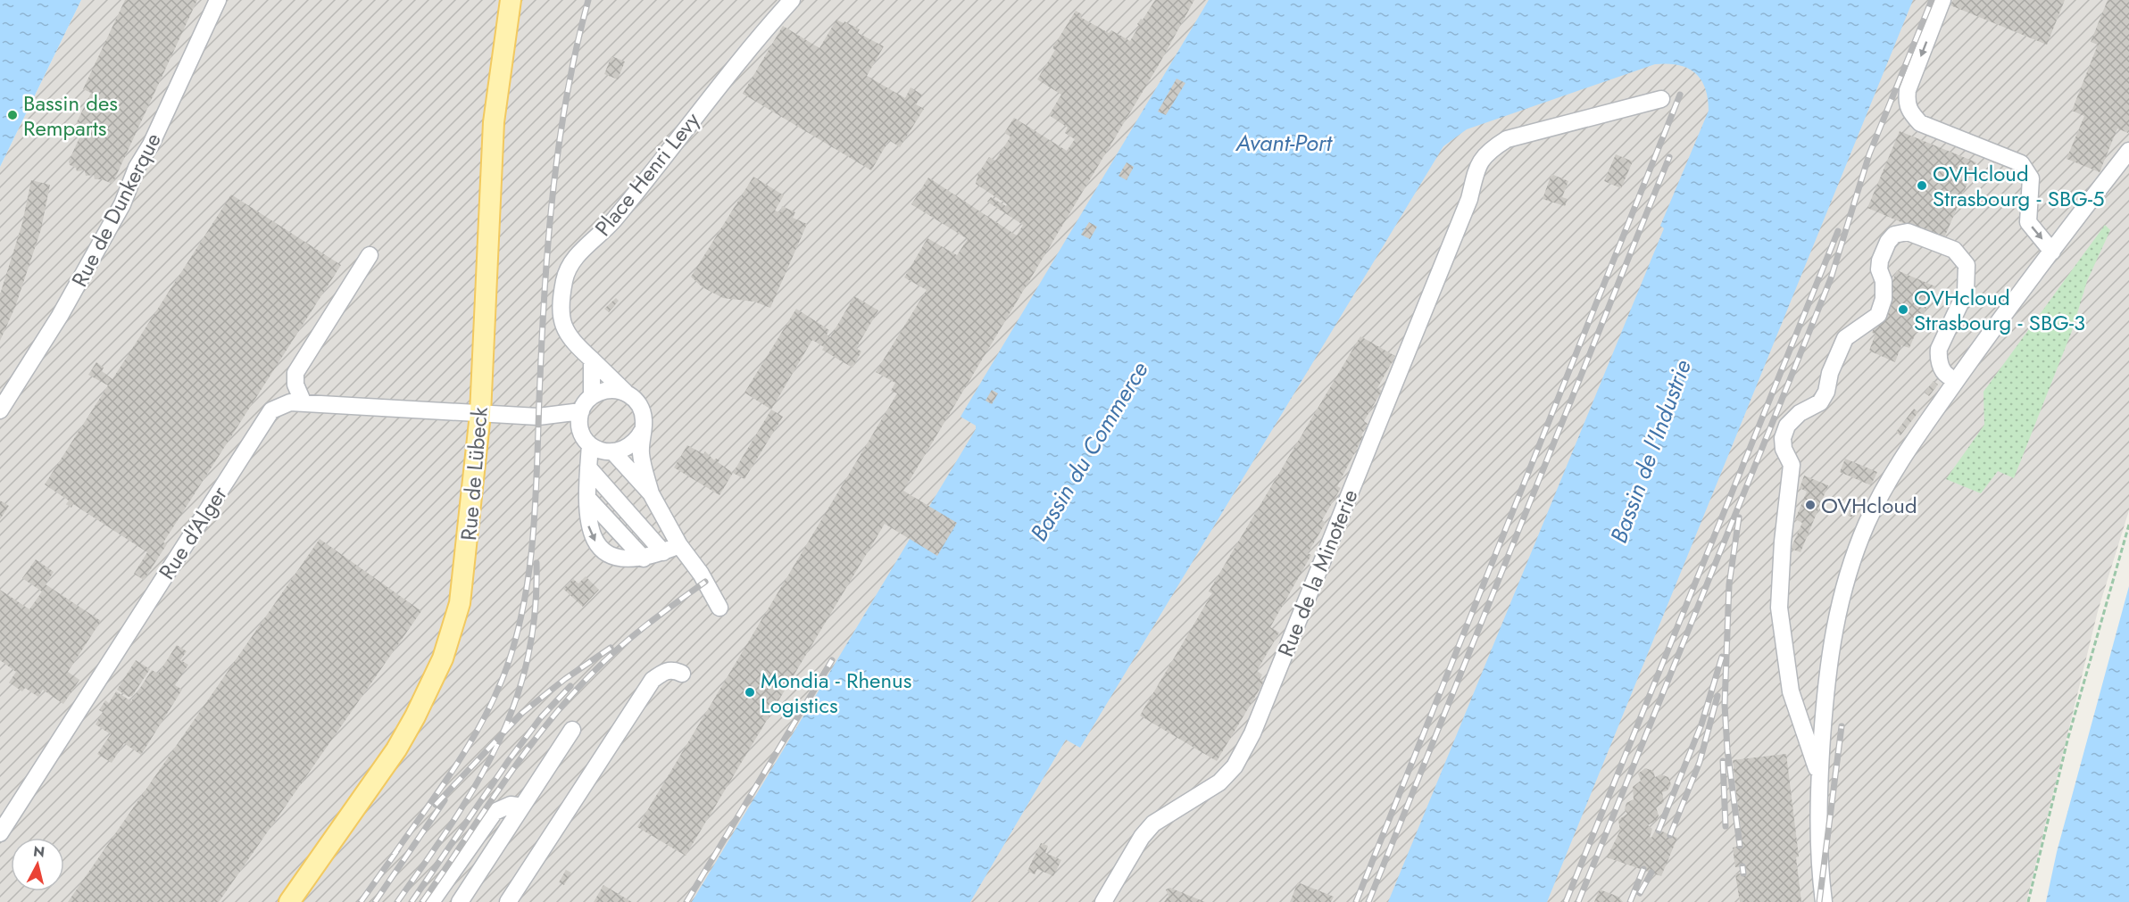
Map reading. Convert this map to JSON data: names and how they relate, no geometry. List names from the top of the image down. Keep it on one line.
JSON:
{"streets":{"main road":["Rue de Lübeck"],"street":["Place Henri Levy","Rue de Dunkerque","Rue d'Alger","Rue de la Minoterie"]},"crossings":[["Rue de Lübeck","Rue d'Alger"]],"water":["Avant-Port","Bassin du Commerce","Bassin de l'Industrie"],"places":["Bassin des Remparts","OVHcloud Strasbourg - SBG-5","OVHcloud Strasbourg - SBG-3","OVHcloud","Mondia - Rhenus Logistics"],"north":"top"}
